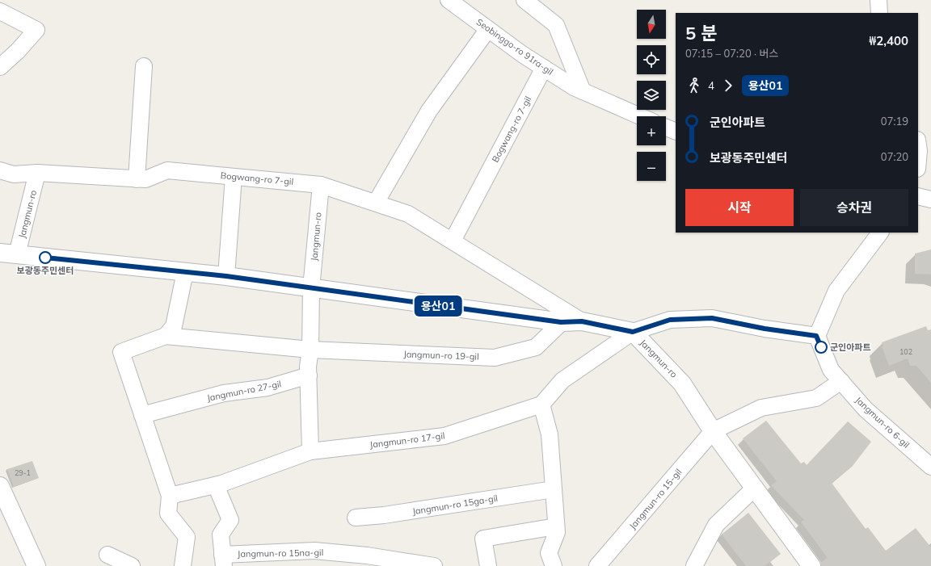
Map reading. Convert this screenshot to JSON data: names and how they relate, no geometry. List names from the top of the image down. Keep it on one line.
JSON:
{"streets":{"street":["Seobinggo-ro 91ra-gil","Bogwang-ro 7-gil","Jangmun-ro","Jangmun-ro 19-gil","Jangmun-ro 27-gil","Jangmun-ro 6-gil","Jangmun-ro 17-gil","Jangmun-ro 15-gil","Jangmun-ro 15ga-gil","Jangmun-ro 15na-gil"]},"crossings":[["Seobinggo-ro 91ra-gil","Bogwang-ro 7-gil"],["Bogwang-ro 7-gil","Jangmun-ro"],["Jangmun-ro","Jangmun-ro 19-gil"],["Jangmun-ro","Jangmun-ro 15-gil"]],"places":["보광동주민센터","군인아파트"],"lines":["bus line 용산01"],"house_numbers":["102","29-1"],"north":"bottom","page":{"on_map":"용산01","map_buttons":["+","−"],"heading":["5 분","07:15 – 07:20 · 버스","₩2,400"],"legs":["4","용산01"],"list":[{"name":"군인아파트","value":"07:19"},{"name":"보광동주민센터","value":"07:20"}],"buttons":["시작","승차권"]}}
